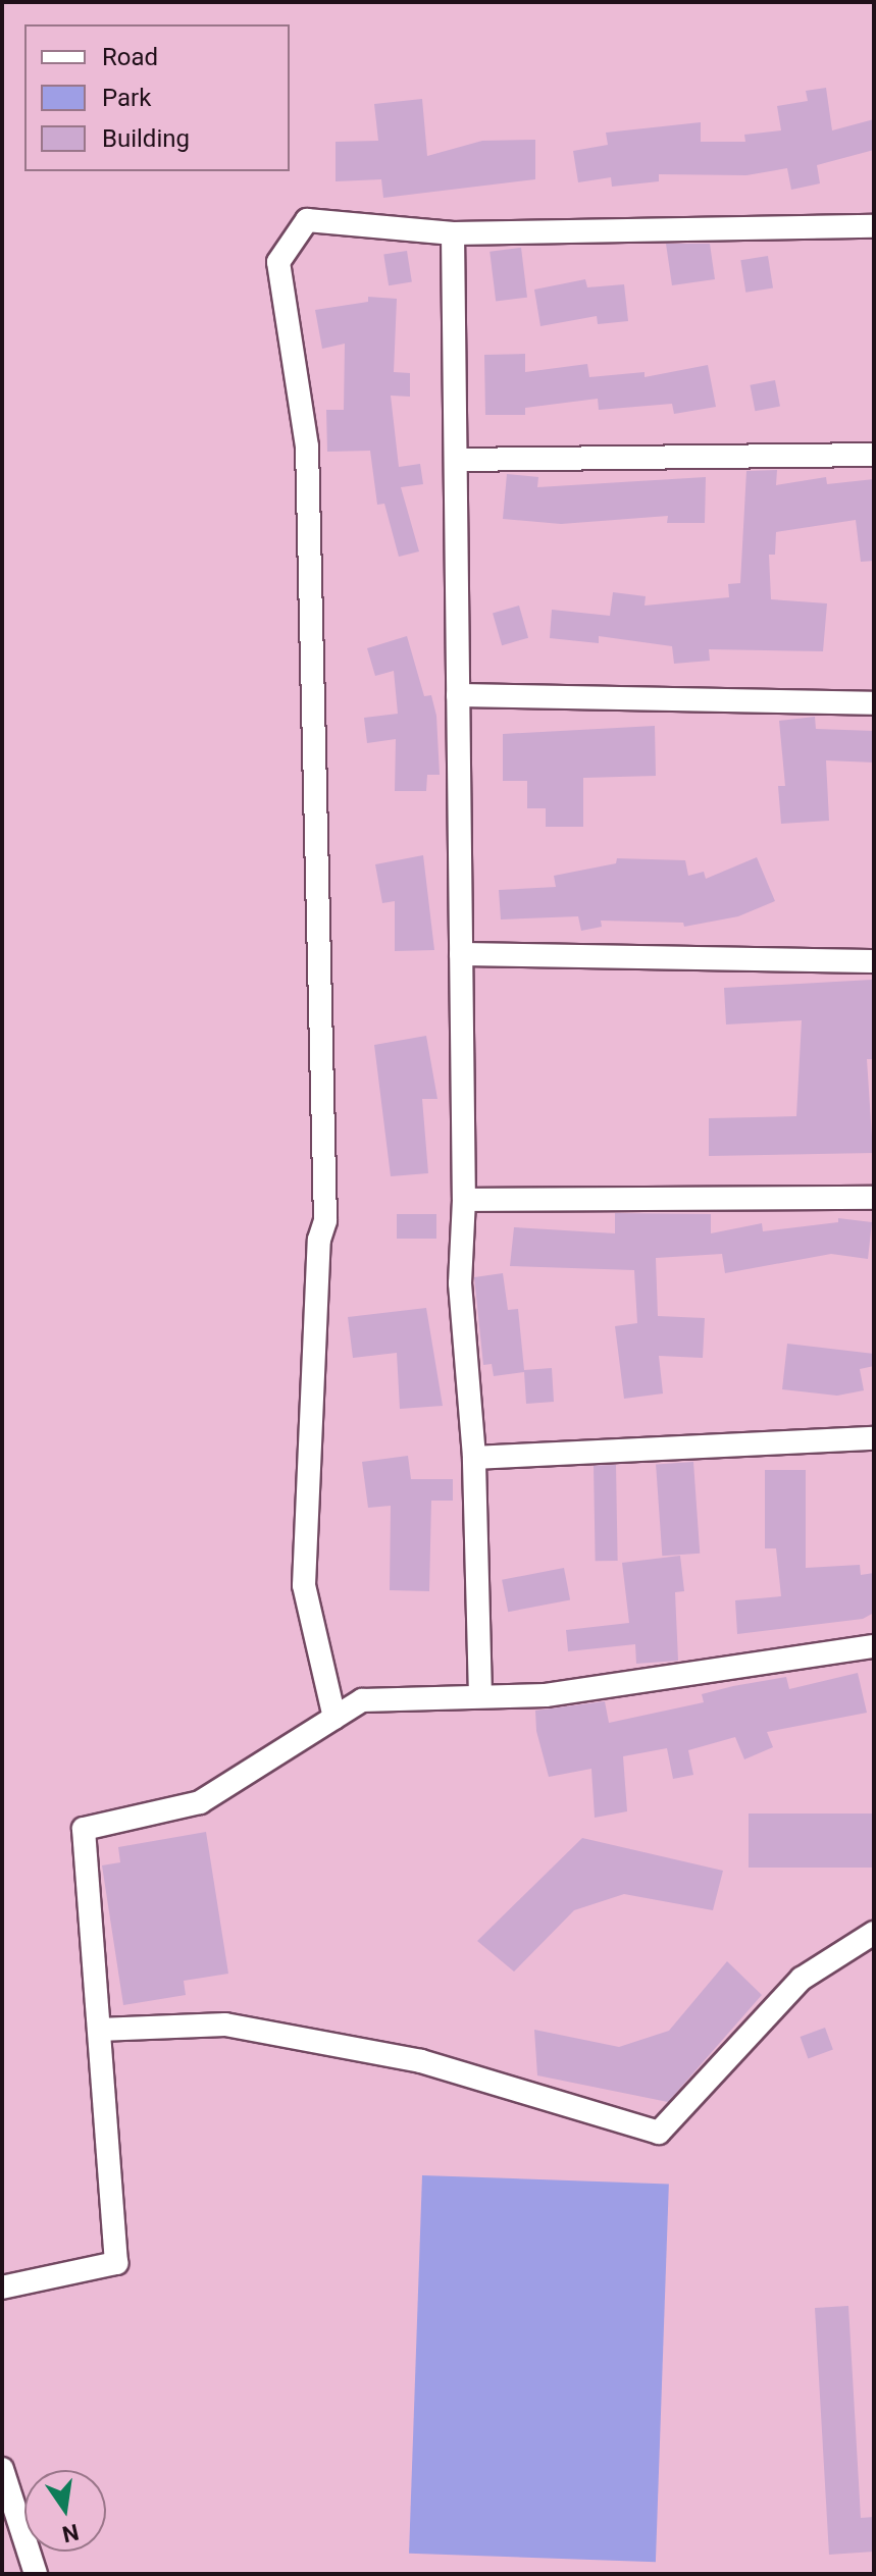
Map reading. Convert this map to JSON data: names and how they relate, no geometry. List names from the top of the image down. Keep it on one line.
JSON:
{"legend":["Road","Park","Building"],"north":"bottom"}
